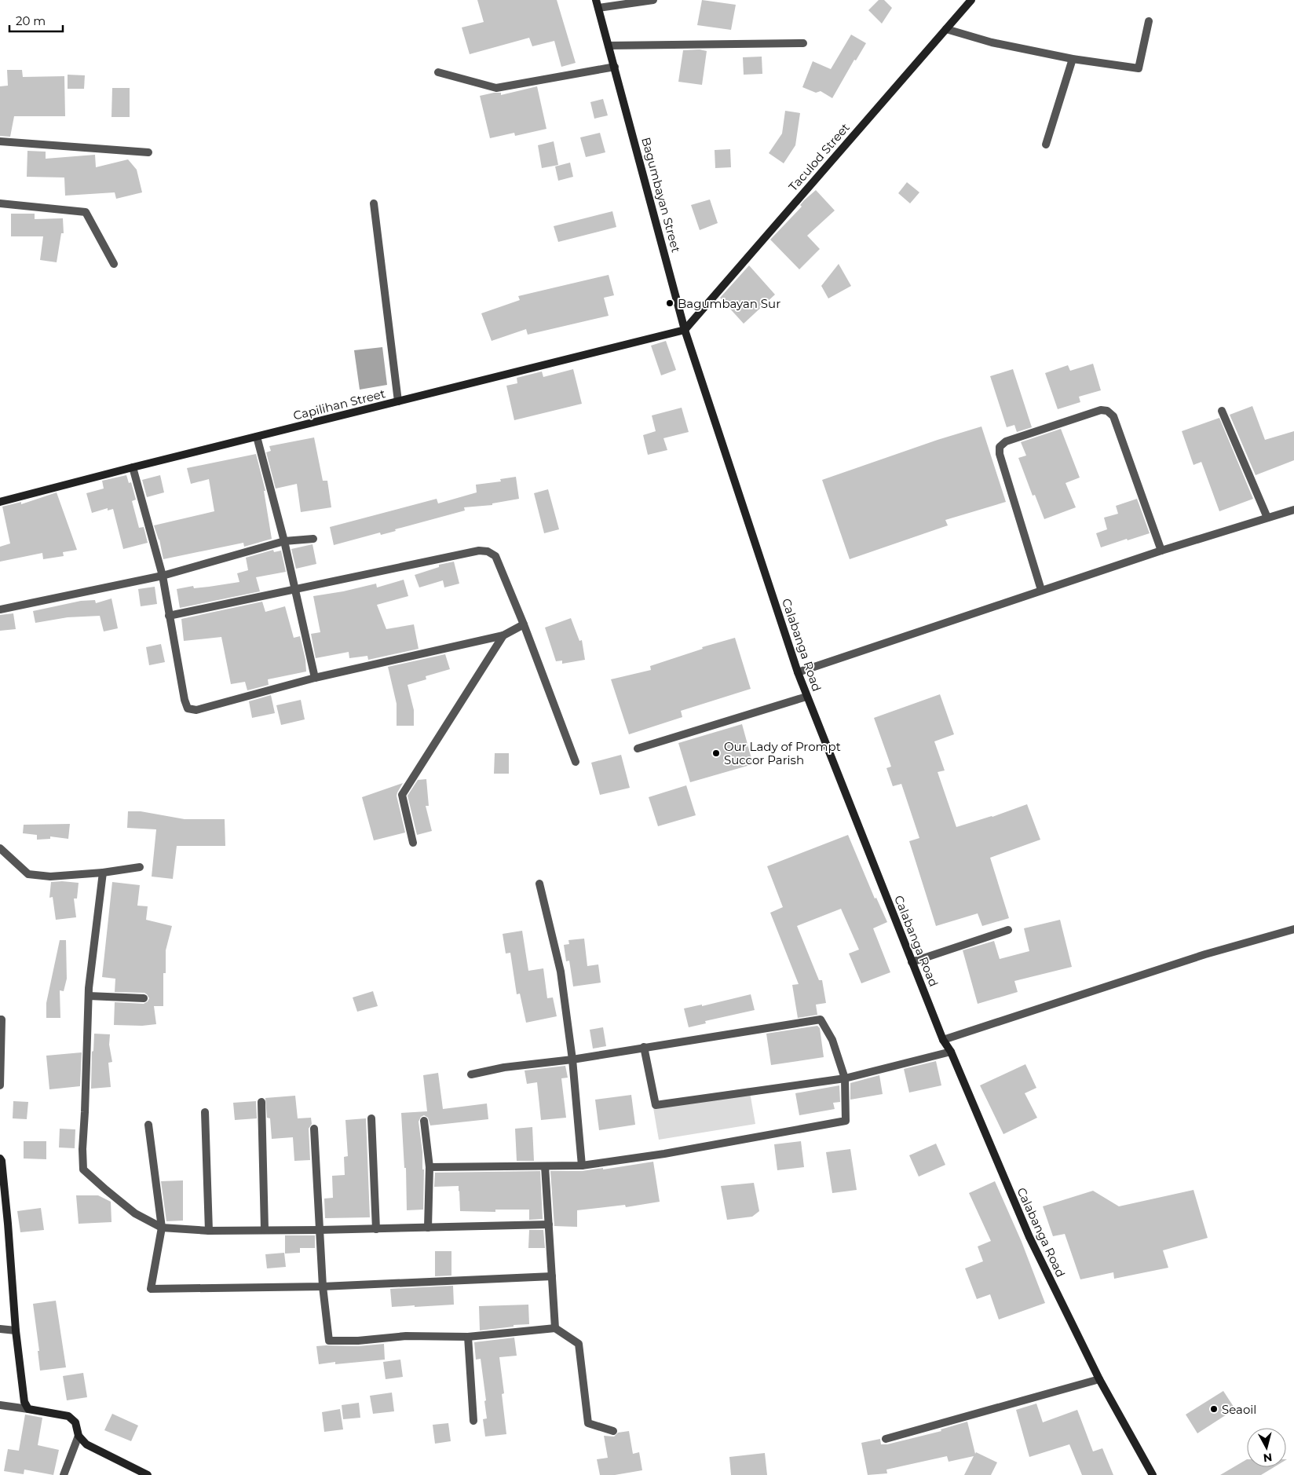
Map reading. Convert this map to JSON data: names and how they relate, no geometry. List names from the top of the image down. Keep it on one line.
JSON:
{"streets":{"main road":["Taculod Street","Bagumbayan Street","Capilihan Street","Calabanga Road"]},"crossings":[["Taculod Street","Bagumbayan Street"],["Taculod Street","Capilihan Street"],["Bagumbayan Street","Capilihan Street"],["Bagumbayan Street","Calabanga Road"]],"places":["Bagumbayan Sur","Our Lady of Prompt Succor Parish","Seaoil"],"scale_bar":"20 m","north":"bottom"}
